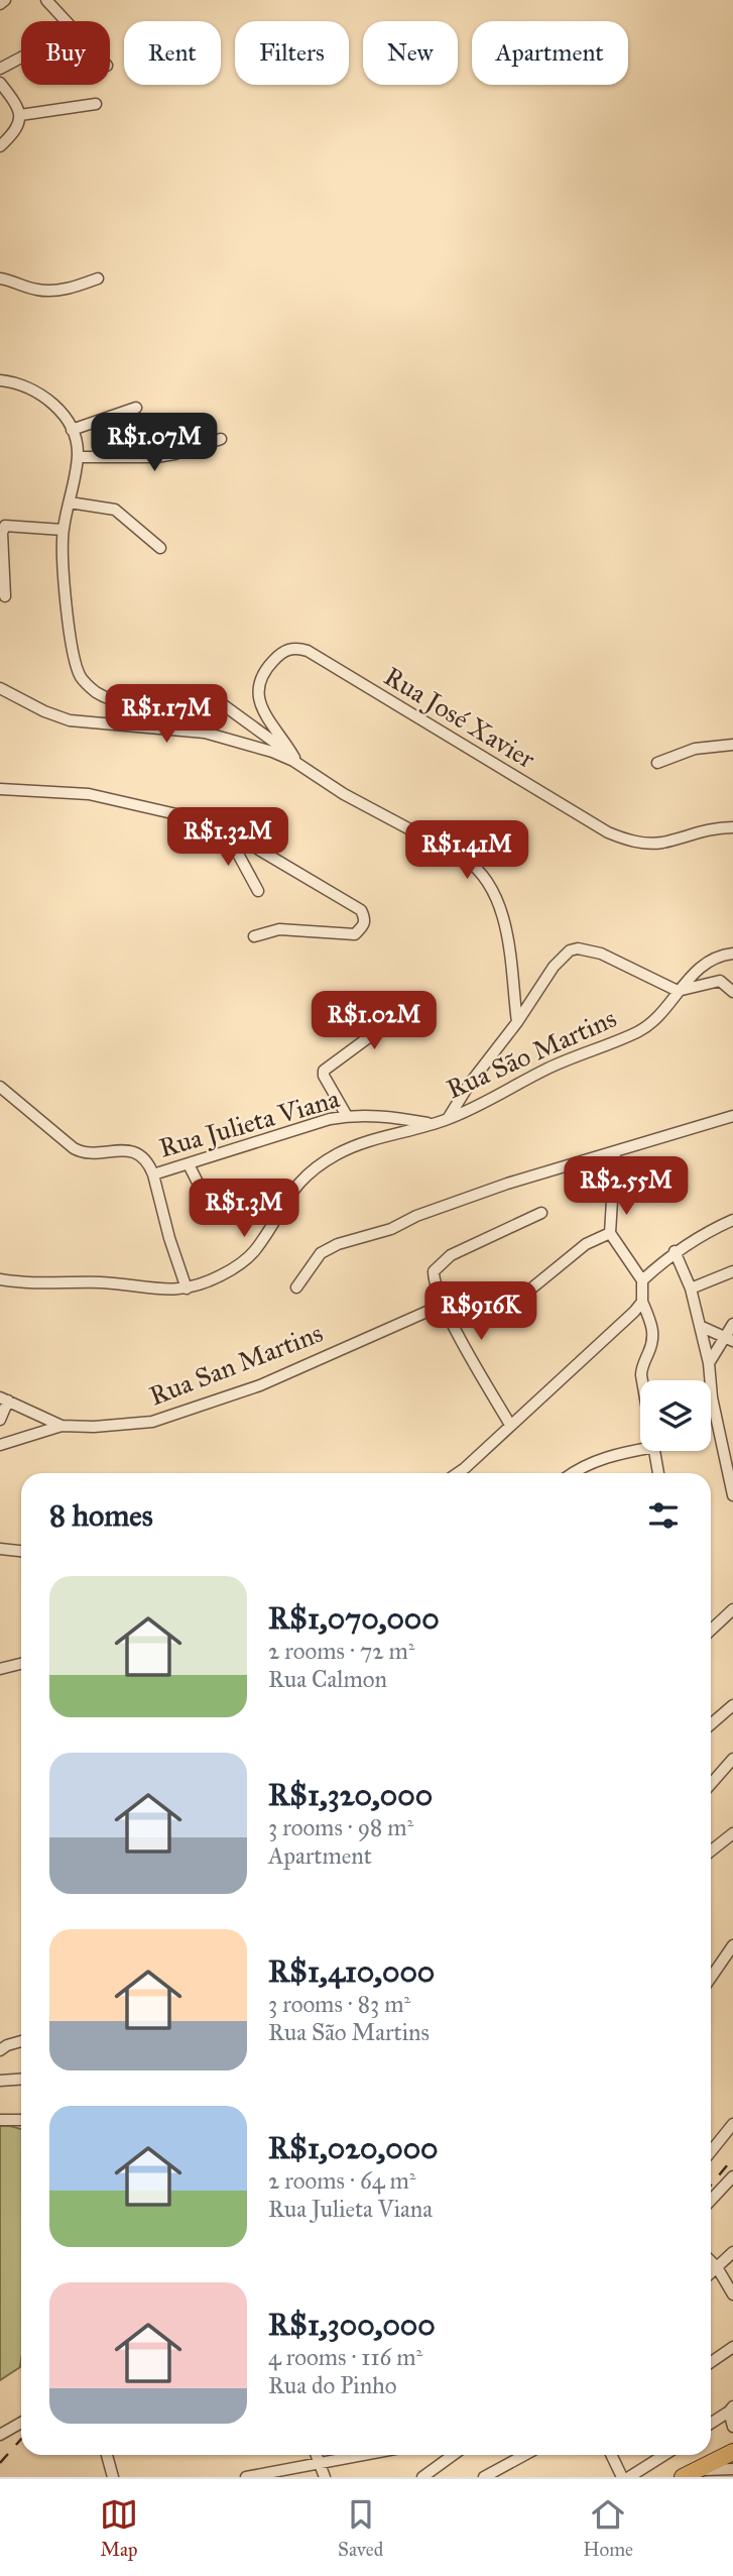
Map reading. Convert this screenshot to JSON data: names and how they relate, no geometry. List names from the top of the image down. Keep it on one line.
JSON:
{"streets":{"street":["Rua José Xavier","Rua São Martins","Rua Julieta Viana","Rua San Martins"]},"crossings":[["Rua José Xavier","Rua São Martins"]],"page":{"chip":["Buy","Rent","Filters","New","Apartment"],"price":["R$1.07M","R$1.17M","R$1.32M","R$1.41M","R$1.02M","R$2.55M","R$1.3M","R$916K"],"heading":"8 homes","list":[{"name":"R$1,070,000","note":"2 rooms · 72 m² · Rua Calmon"},{"name":"R$1,320,000","note":"3 rooms · 98 m² · Apartment"},{"name":"R$1,410,000","note":"3 rooms · 83 m² · Rua São Martins"},{"name":"R$1,020,000","note":"2 rooms · 64 m² · Rua Julieta Viana"},{"name":"R$1,300,000","note":"4 rooms · 116 m² · Rua do Pinho"}],"tabs":["Map","Saved","Home"]}}
